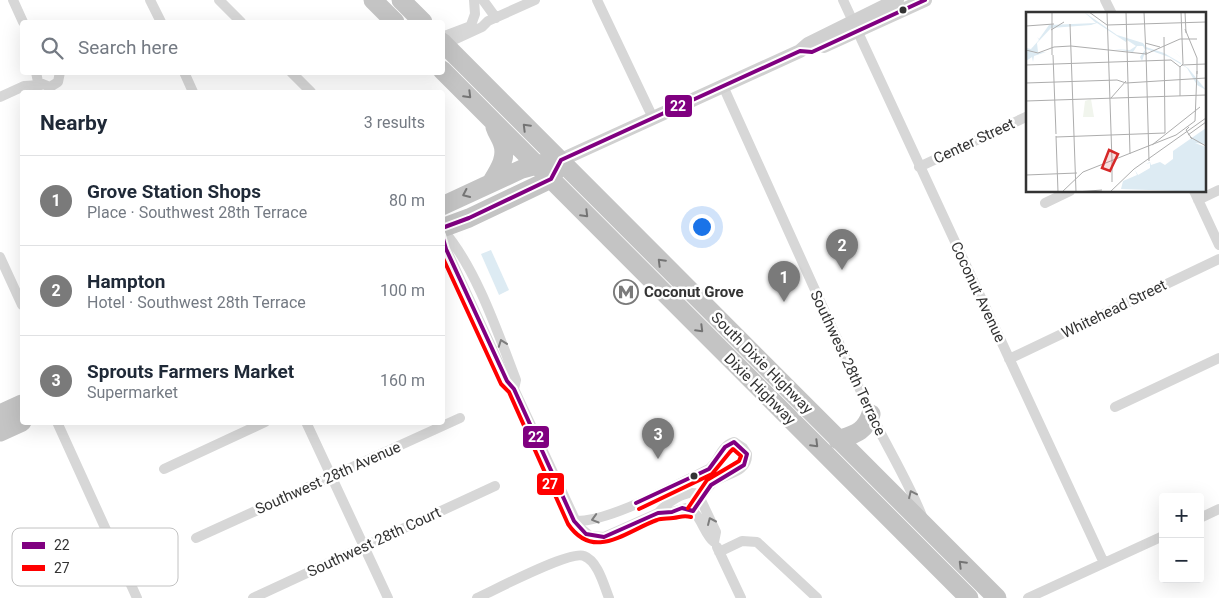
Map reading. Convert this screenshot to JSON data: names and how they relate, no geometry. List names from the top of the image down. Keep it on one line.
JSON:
{"streets":{"highway":["South Dixie Highway","Dixie Highway"],"street":["Center Street","Coconut Avenue","Whitehead Street","Southwest 28th Terrace","Southwest 28th Avenue","Southwest 28th Court"]},"crossings":[["Center Street","Coconut Avenue"],["Coconut Avenue","Whitehead Street"],["South Dixie Highway","Southwest 28th Terrace"]],"one_way":["South Dixie Highway","Dixie Highway"],"places":{"metro station":["Coconut Grove"]},"lines":["transit line 22","transit line 27"],"legend":["22","27"],"page":{"search":"Search here","heading":["Nearby","3 results"],"list":[{"mark":"1","name":"Grove Station Shops","note":"Place · Southwest 28th Terrace","value":"80 m"},{"mark":"2","name":"Hampton","note":"Hotel · Southwest 28th Terrace","value":"100 m"},{"mark":"3","name":"Sprouts Farmers Market","note":"Supermarket","value":"160 m"}],"pins":["2","1","3"],"map_buttons":["+","−"]}}
